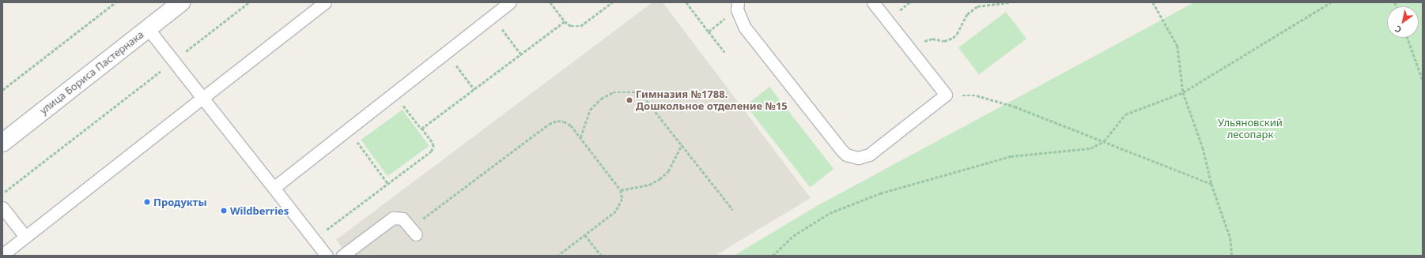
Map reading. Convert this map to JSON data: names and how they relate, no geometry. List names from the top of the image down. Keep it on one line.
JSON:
{"streets":{"street":["улица Бориса Пастернака"]},"parks":["Ульяновский лесопарк"],"places":["Гимназия №1788. Дошкольное отделение №15","Продукты","Wildberries"],"north":"bottom left"}
